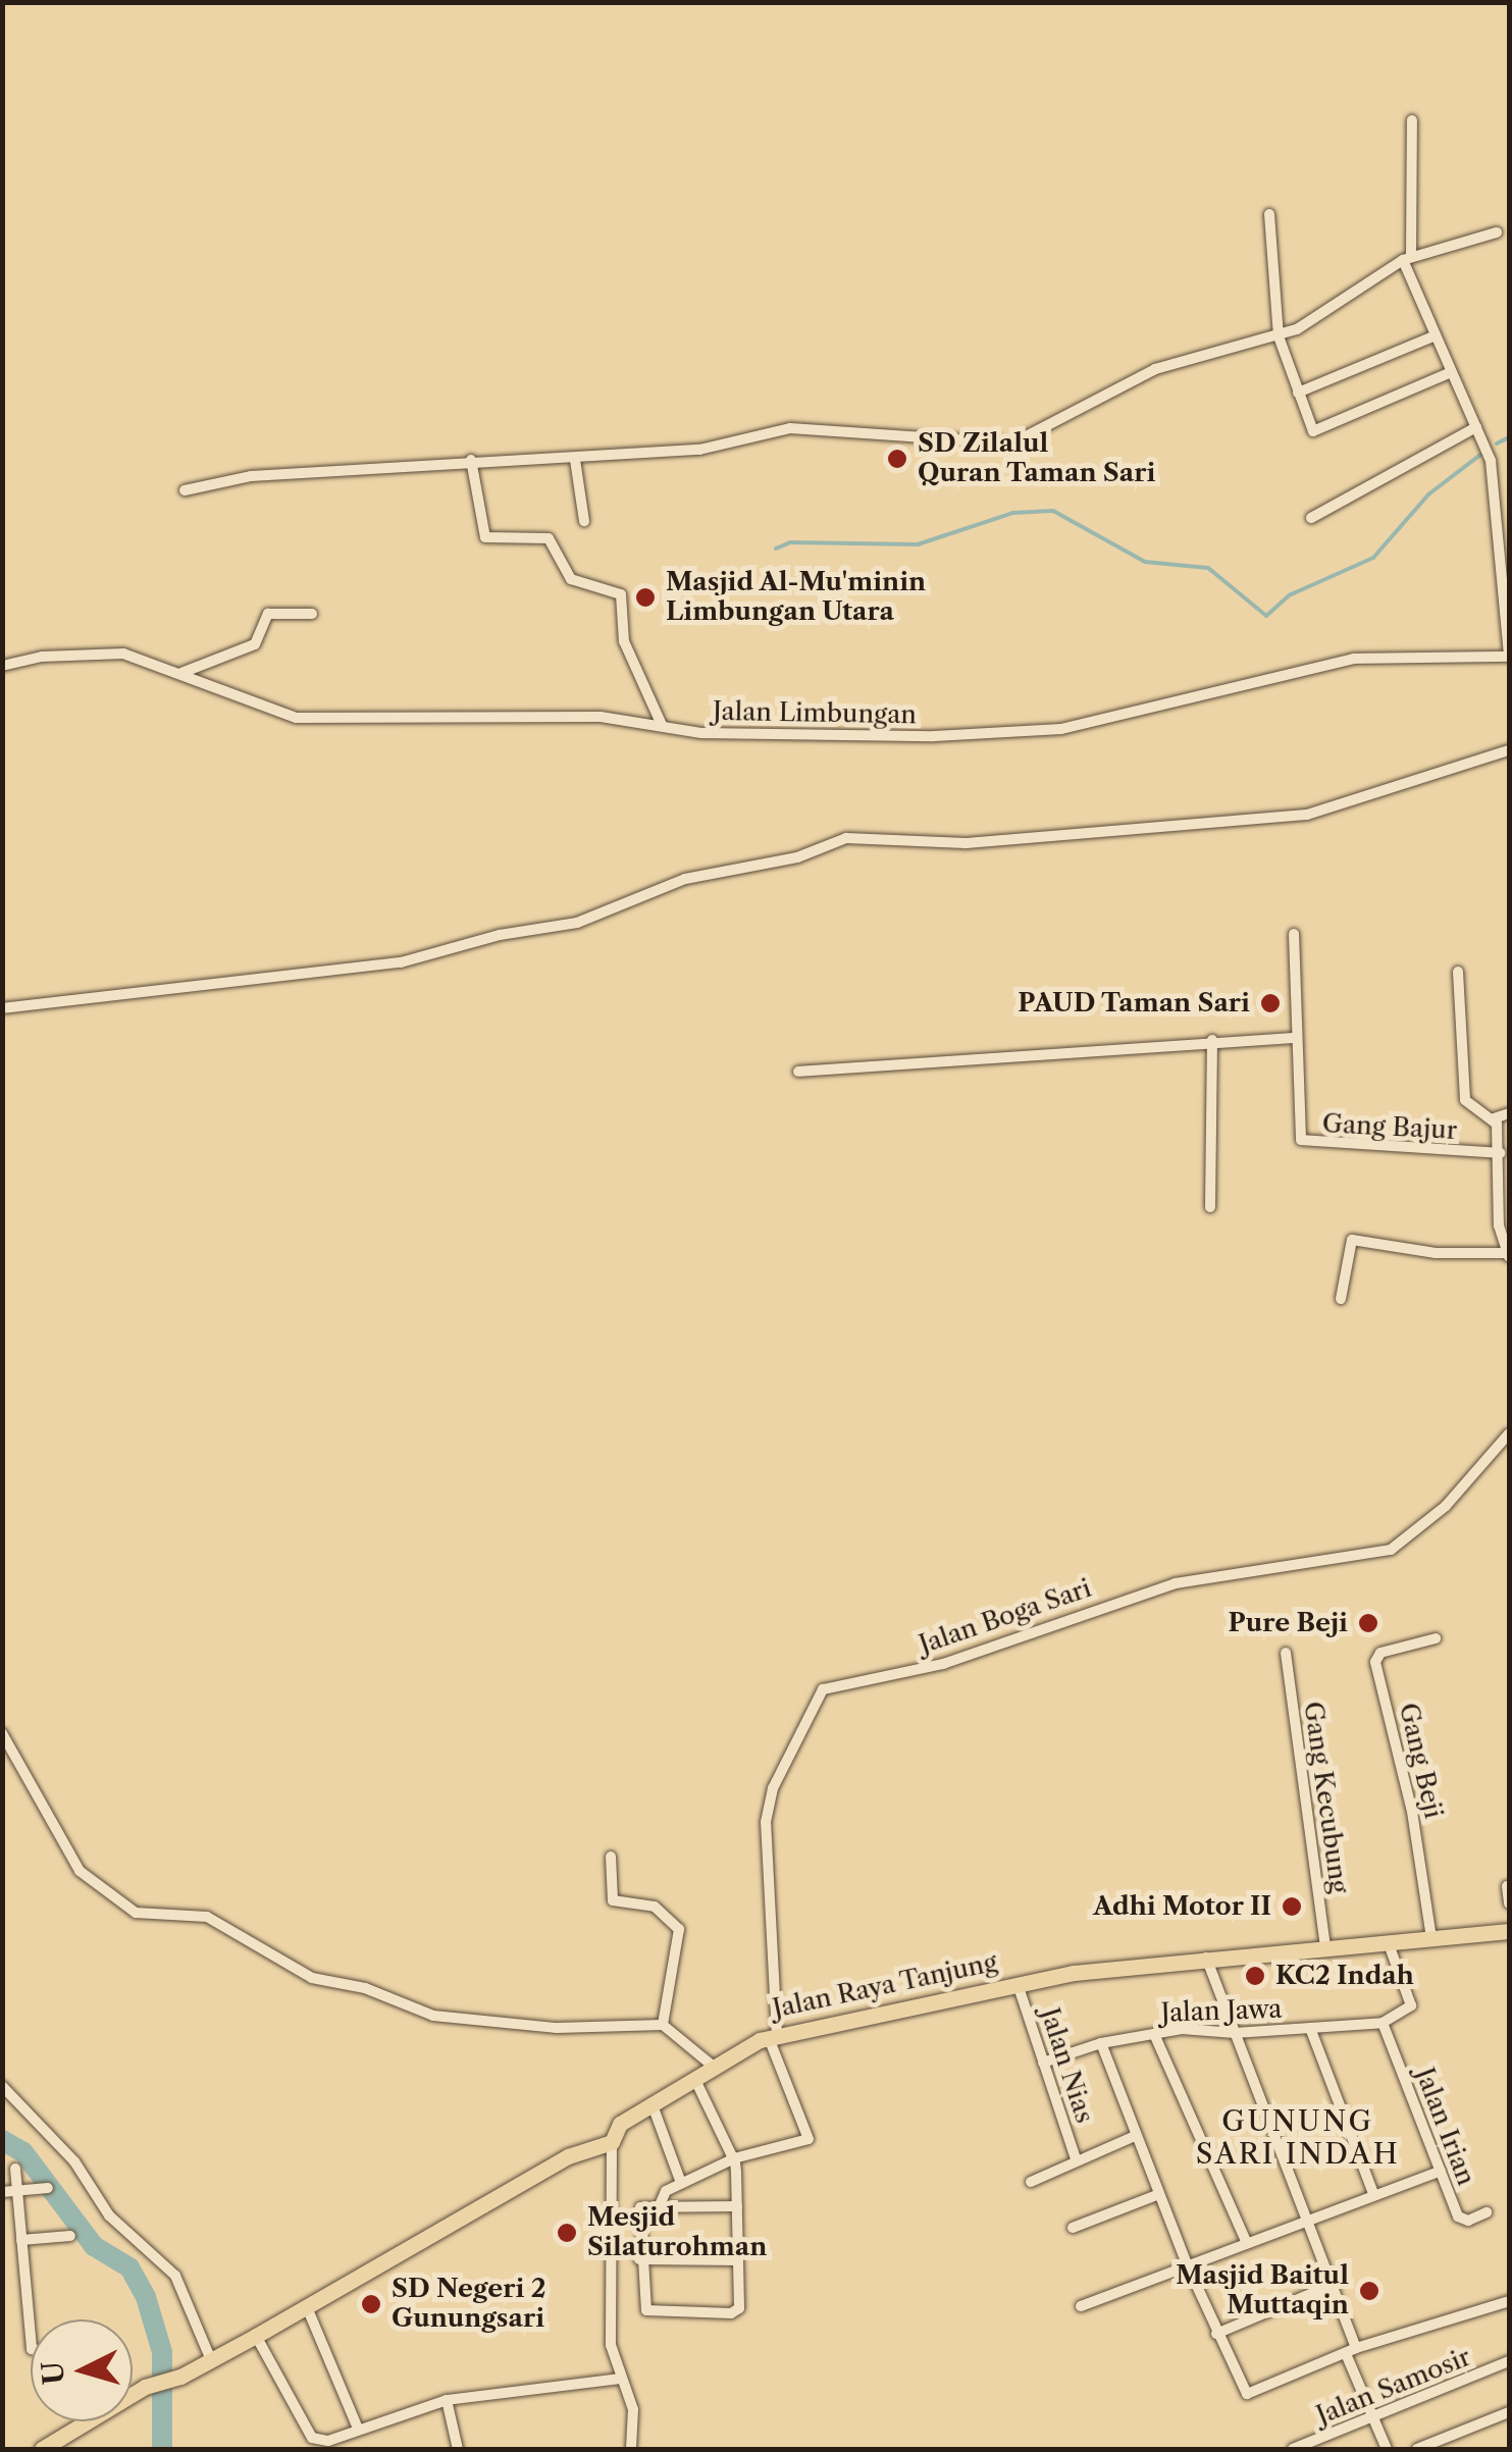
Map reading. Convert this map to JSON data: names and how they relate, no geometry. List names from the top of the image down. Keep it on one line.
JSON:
{"streets":{"main road":["Jalan Raya Tanjung"],"street":["Jalan Limbungan","Gang Bajur","Jalan Boga Sari","Gang Beji","Gang Kecubung","Jalan Jawa","Jalan Nias","Jalan Irian","Jalan Samosir"]},"crossings":[["Jalan Boga Sari","Jalan Raya Tanjung"],["Gang Beji","Jalan Raya Tanjung"],["Gang Kecubung","Jalan Raya Tanjung"],["Jalan Raya Tanjung","Jalan Jawa"],["Jalan Raya Tanjung","Jalan Nias"],["Jalan Jawa","Jalan Nias"],["Jalan Jawa","Jalan Irian"]],"districts":["GUNUNG SARI INDAH"],"places":["SD Zilalul Quran Taman Sari","Masjid Al-Mu'minin Limbungan Utara","PAUD Taman Sari","Pure Beji","Adhi Motor II","KC2 Indah","Mesjid Silaturohman","Masjid Baitul Muttaqin","SD Negeri 2 Gunungsari"],"north":"left"}
